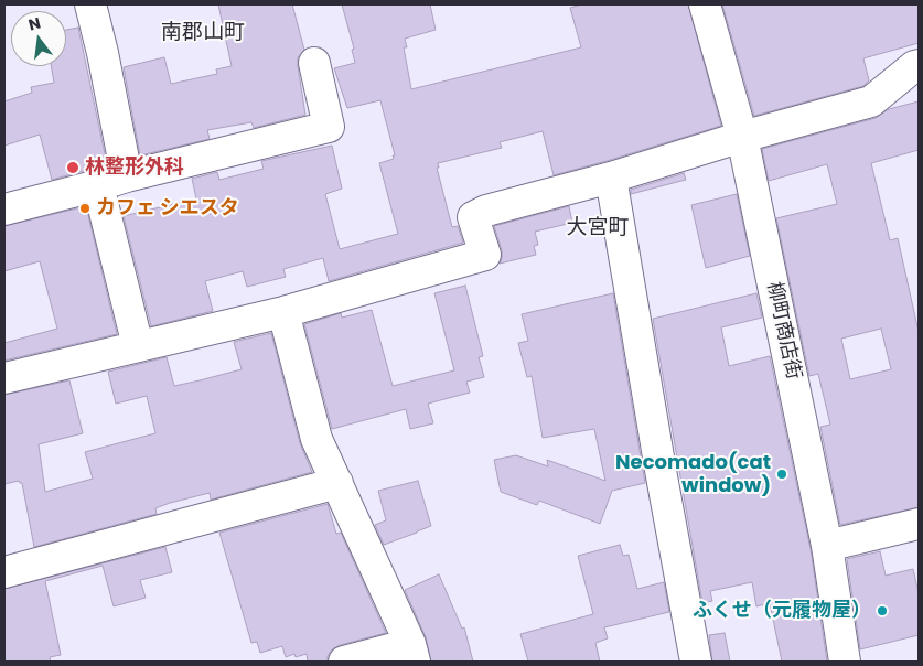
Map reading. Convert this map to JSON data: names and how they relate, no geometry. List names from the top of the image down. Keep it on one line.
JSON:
{"streets":{"street":["柳町商店街"]},"districts":["南郡山町","大宮町"],"places":["林整形外科","カフェ シエスタ","Necomado(cat window)","ふくせ（元履物屋）"],"north":"top"}
